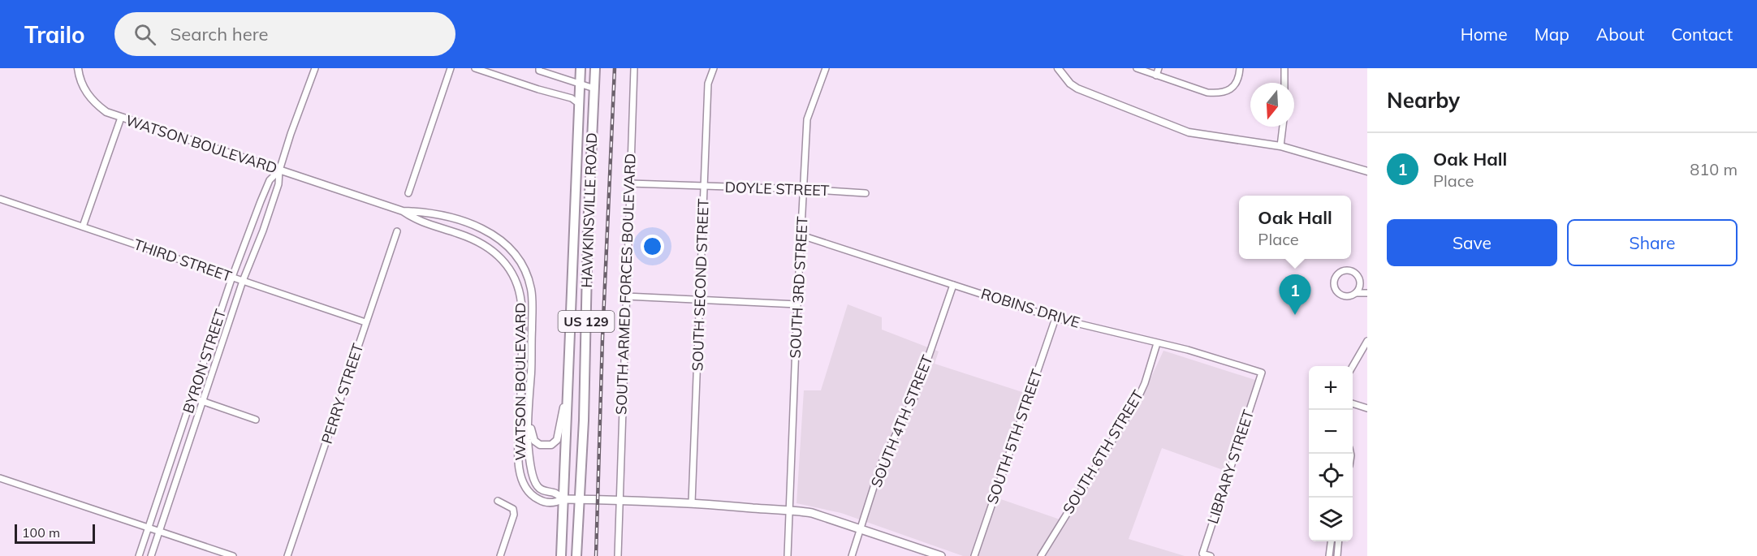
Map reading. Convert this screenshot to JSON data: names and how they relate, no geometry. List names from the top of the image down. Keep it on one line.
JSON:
{"streets":{"main road":["WATSON BOULEVARD","HAWKINSVILLE ROAD","US 129"],"street":["DOYLE STREET","THIRD STREET","SOUTH ARMED FORCES BOULEVARD","SOUTH SECOND STREET","SOUTH 3RD STREET","ROBINS DRIVE","BYRON STREET","PERRY STREET","SOUTH 4TH STREET","SOUTH 5TH STREET","SOUTH 6TH STREET","LIBRARY STREET"]},"crossings":[["WATSON BOULEVARD","HAWKINSVILLE ROAD"],["WATSON BOULEVARD","SOUTH ARMED FORCES BOULEVARD"],["WATSON BOULEVARD","SOUTH SECOND STREET"],["WATSON BOULEVARD","SOUTH 3RD STREET"],["WATSON BOULEVARD","BYRON STREET"],["WATSON BOULEVARD","SOUTH 4TH STREET"],["DOYLE STREET","SOUTH ARMED FORCES BOULEVARD"],["DOYLE STREET","SOUTH SECOND STREET"],["DOYLE STREET","SOUTH 3RD STREET"],["THIRD STREET","BYRON STREET"],["THIRD STREET","PERRY STREET"],["SOUTH 3RD STREET","ROBINS DRIVE"],["ROBINS DRIVE","SOUTH 4TH STREET"],["ROBINS DRIVE","SOUTH 5TH STREET"],["ROBINS DRIVE","SOUTH 6TH STREET"],["ROBINS DRIVE","LIBRARY STREET"]],"scale_bar":"100 m","north":"bottom","page":{"header":"Trailo","search":"Search here","nav":["Home","Map","About","Contact"],"heading":"Nearby","list":[{"mark":"1","name":"Oak Hall","note":"Place","value":"810 m"}],"popup":["Oak Hall","Place"],"buttons":["Save","Share"],"pins":"1","map_buttons":["+","−"],"scale":"100 m"}}
